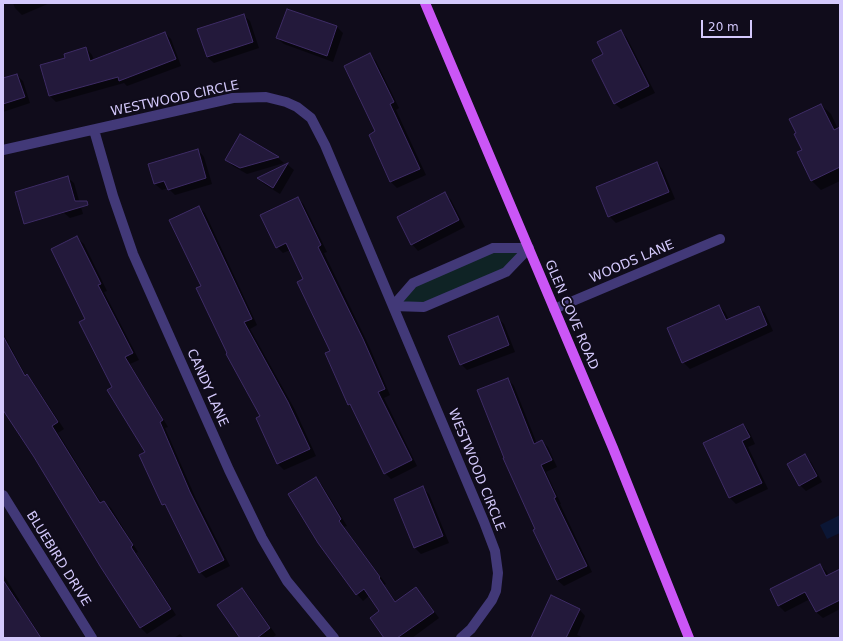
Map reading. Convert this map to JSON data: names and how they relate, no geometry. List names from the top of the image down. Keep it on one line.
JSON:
{"streets":{"main road":["GLEN COVE ROAD"],"street":["WESTWOOD CIRCLE","WOODS LANE","CANDY LANE","BLUEBIRD DRIVE"]},"crossings":[["WESTWOOD CIRCLE","CANDY LANE"],["WOODS LANE","GLEN COVE ROAD"]],"scale_bar":"20 m"}
